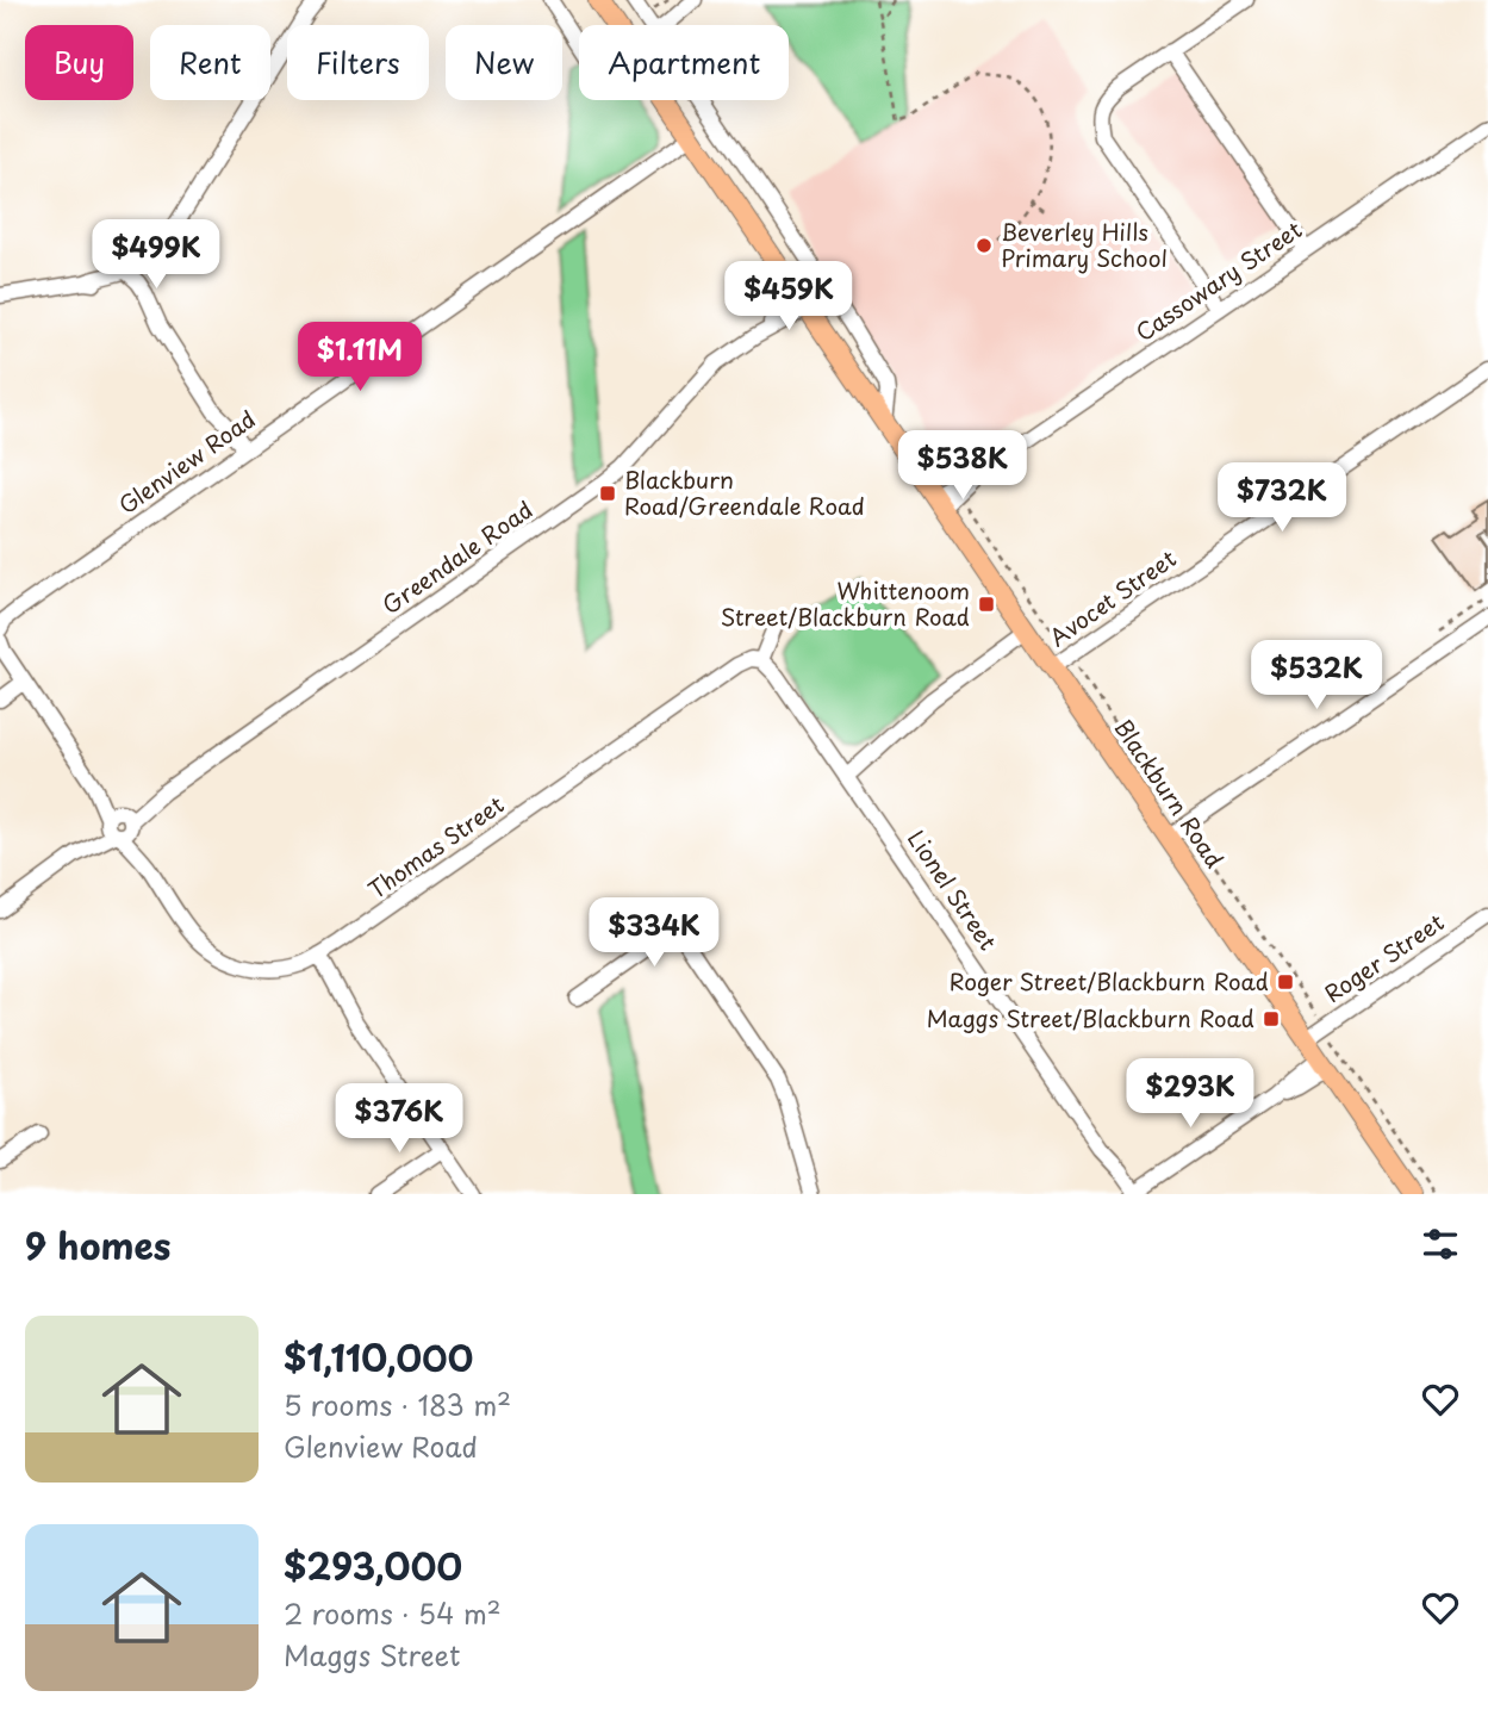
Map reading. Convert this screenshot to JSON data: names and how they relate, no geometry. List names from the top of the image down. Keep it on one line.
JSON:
{"streets":{"main road":["Blackburn Road"],"street":["Cassowary Street","Glenview Road","Greendale Road","Avocet Street","Thomas Street","Lionel Street","Roger Street"]},"crossings":[["Cassowary Street","Blackburn Road"],["Glenview Road","Blackburn Road"],["Greendale Road","Blackburn Road"],["Greendale Road","Thomas Street"],["Avocet Street","Blackburn Road"],["Blackburn Road","Roger Street"],["Thomas Street","Lionel Street"]],"places":{"other":["Beverley Hills Primary School"],"transit":["Blackburn Road/Greendale Road","Whittenoom Street/Blackburn Road","Roger Street/Blackburn Road","Maggs Street/Blackburn Road"]},"page":{"chip":["Buy","Rent","Filters","New","Apartment"],"price":["$499K","$459K","$1.11M","$538K","$732K","$532K","$334K","$293K","$376K"],"heading":"9 homes","list":[{"name":"$1,110,000","note":"5 rooms · 183 m² · Glenview Road"},{"name":"$293,000","note":"2 rooms · 54 m² · Maggs Street"}]}}
